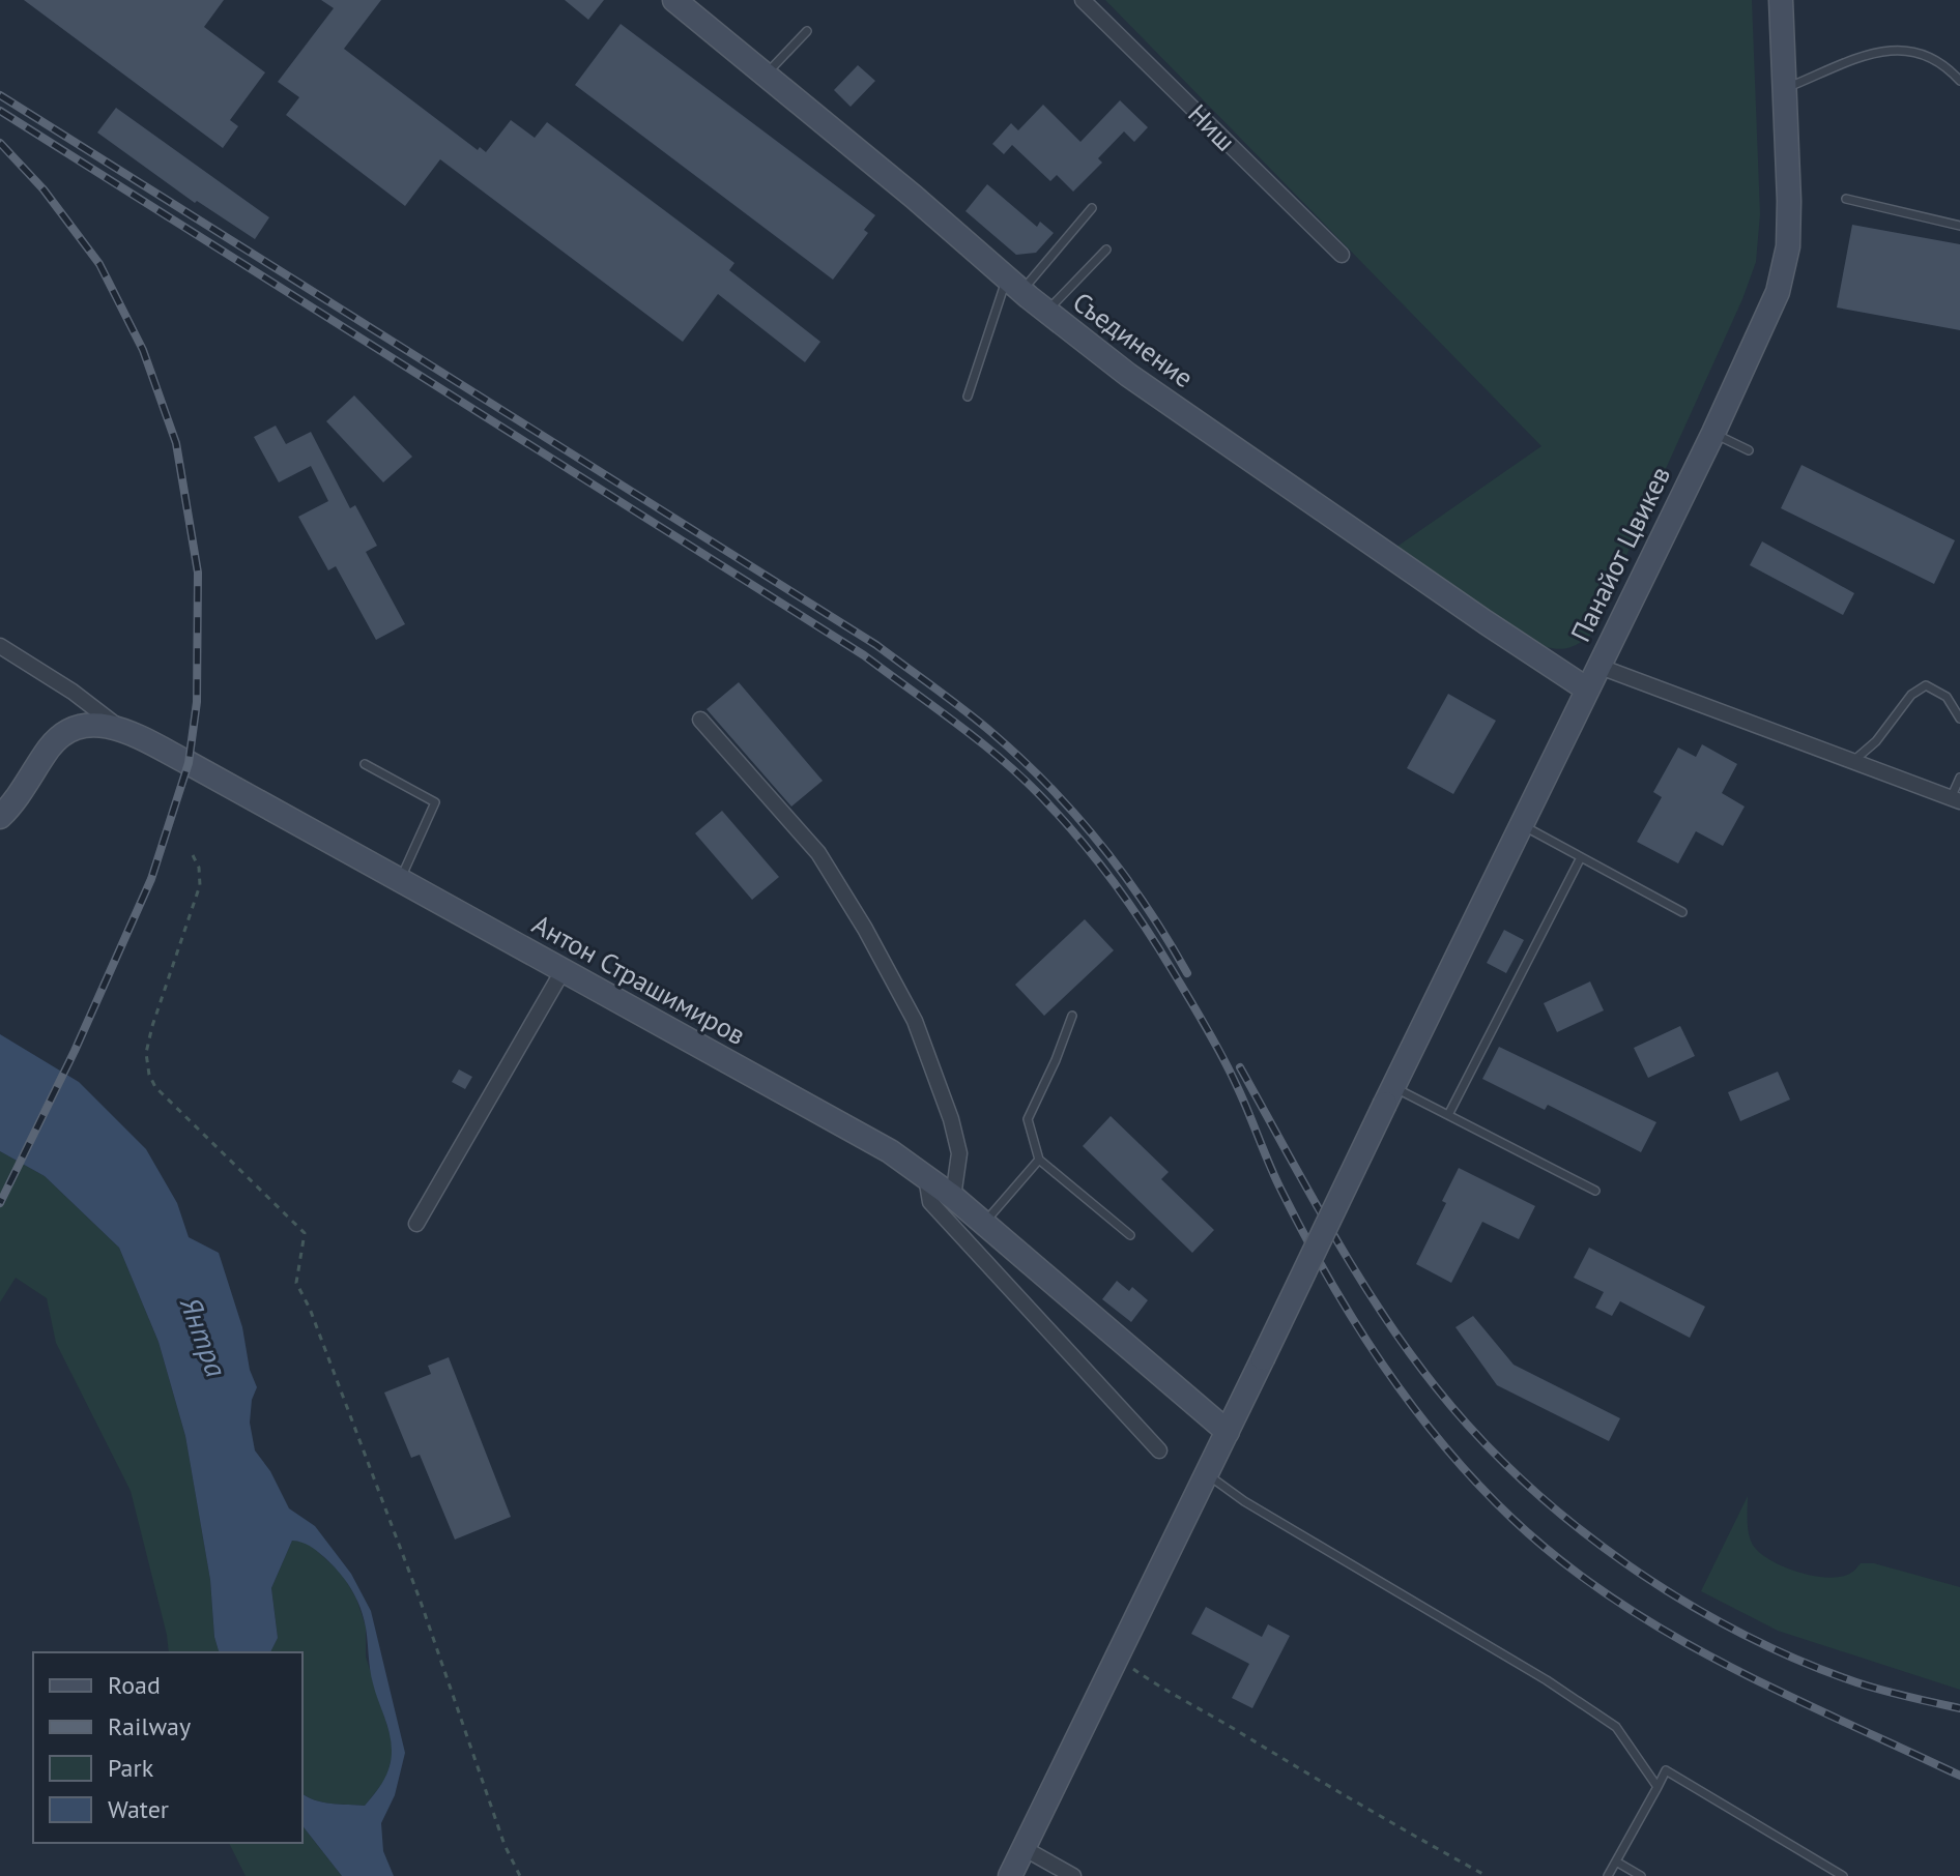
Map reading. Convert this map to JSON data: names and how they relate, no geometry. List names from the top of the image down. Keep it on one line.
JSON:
{"streets":{"main road":["Съединение","Панайот Цвикев","Антон Страшимиров"],"street":["Ниш"]},"crossings":[["Съединение","Панайот Цвикев"],["Панайот Цвикев","Антон Страшимиров"]],"water":["Янтра"],"legend":["Road","Railway","Park","Water"]}
